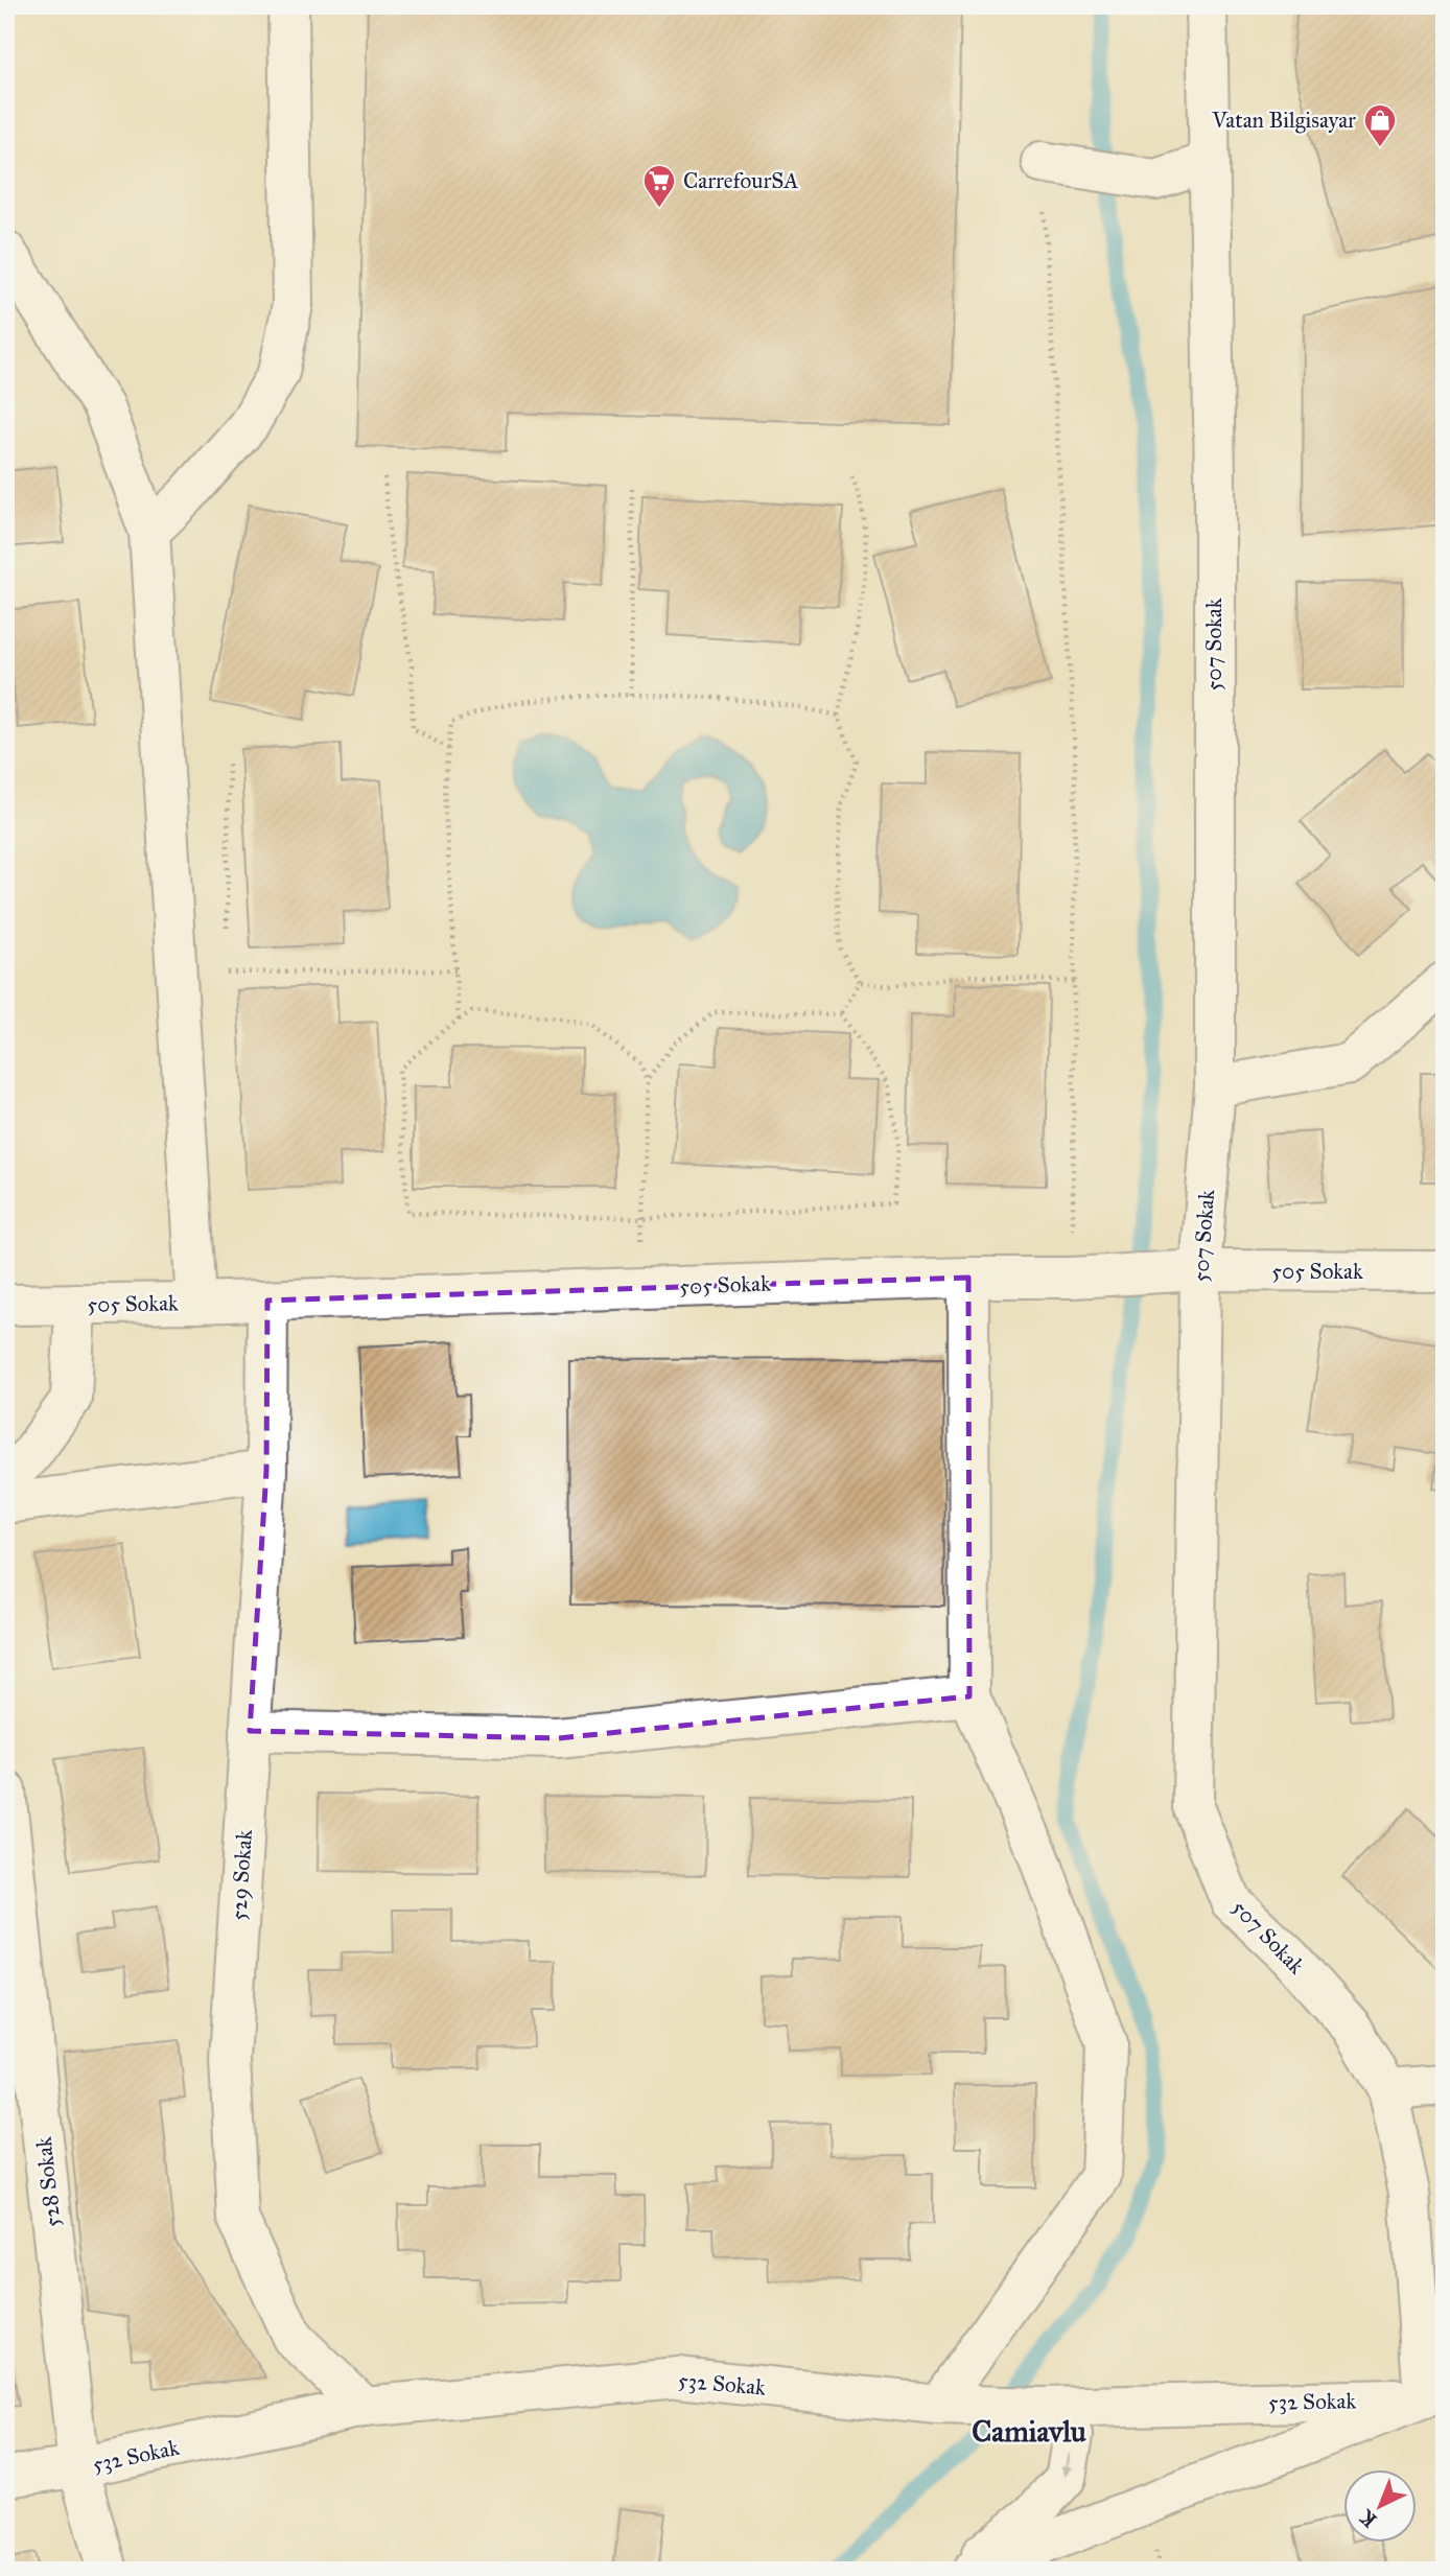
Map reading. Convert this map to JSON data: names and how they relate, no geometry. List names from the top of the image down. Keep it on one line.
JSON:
{"streets":{"street":["507 Sokak","505 Sokak","529 Sokak","528 Sokak","532 Sokak"]},"crossings":[["507 Sokak","505 Sokak"],["507 Sokak","532 Sokak"],["505 Sokak","529 Sokak"],["529 Sokak","532 Sokak"],["528 Sokak","532 Sokak"]],"districts":["Camiavlu"],"places":{"shop":["Vatan Bilgisayar"],"supermarket":["CarrefourSA"]},"north":"bottom left"}
